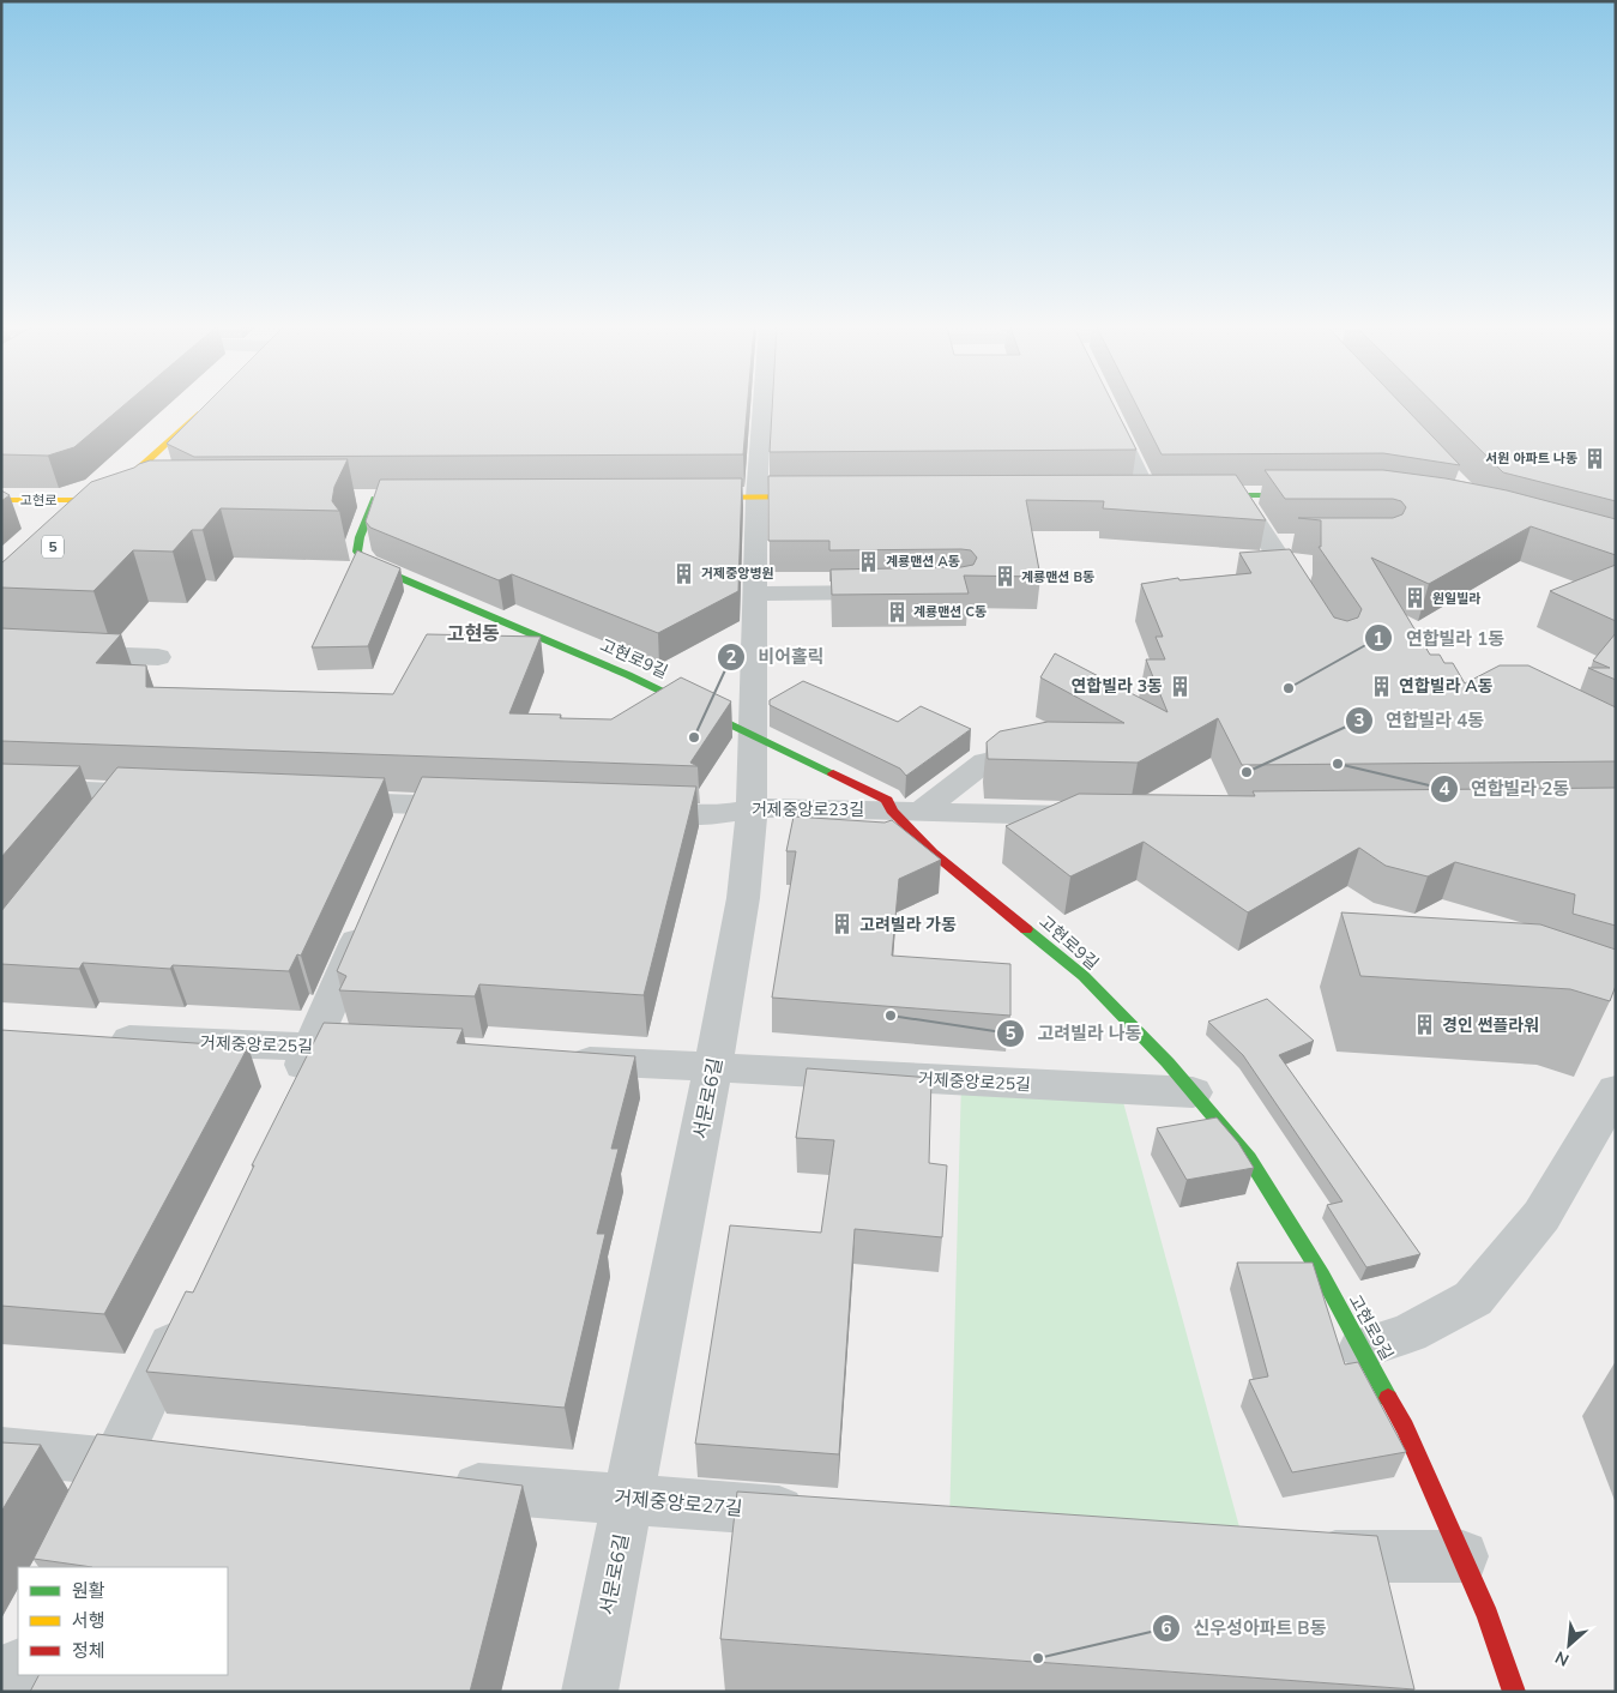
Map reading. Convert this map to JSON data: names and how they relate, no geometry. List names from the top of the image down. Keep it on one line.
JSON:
{"streets":{"street":["고현로","고현로9길","거제중앙로23길","거제중앙로25길","서문로6길","거제중앙로27길"]},"crossings":[["고현로9길","거제중앙로23길"],["고현로9길","거제중앙로25길"],["고현로9길","서문로6길"],["거제중앙로23길","서문로6길"],["거제중앙로25길","서문로6길"],["서문로6길","거제중앙로27길"]],"districts":["고현동"],"places":{"building":["서원 아파트 나동","계룡맨션 A동","거제중앙병원","계룡맨션 B동","원일빌라","계룡맨션 C동","연합빌라 3동","연합빌라 A동","고려빌라 가동","경인 썬플라워"],"other":["연합빌라 1동","비어홀릭","연합빌라 2동","연합빌라 4동","고려빌라 나동","신우성아파트 B동"]},"legend":["원활","서행","정체"],"north":"bottom left"}
